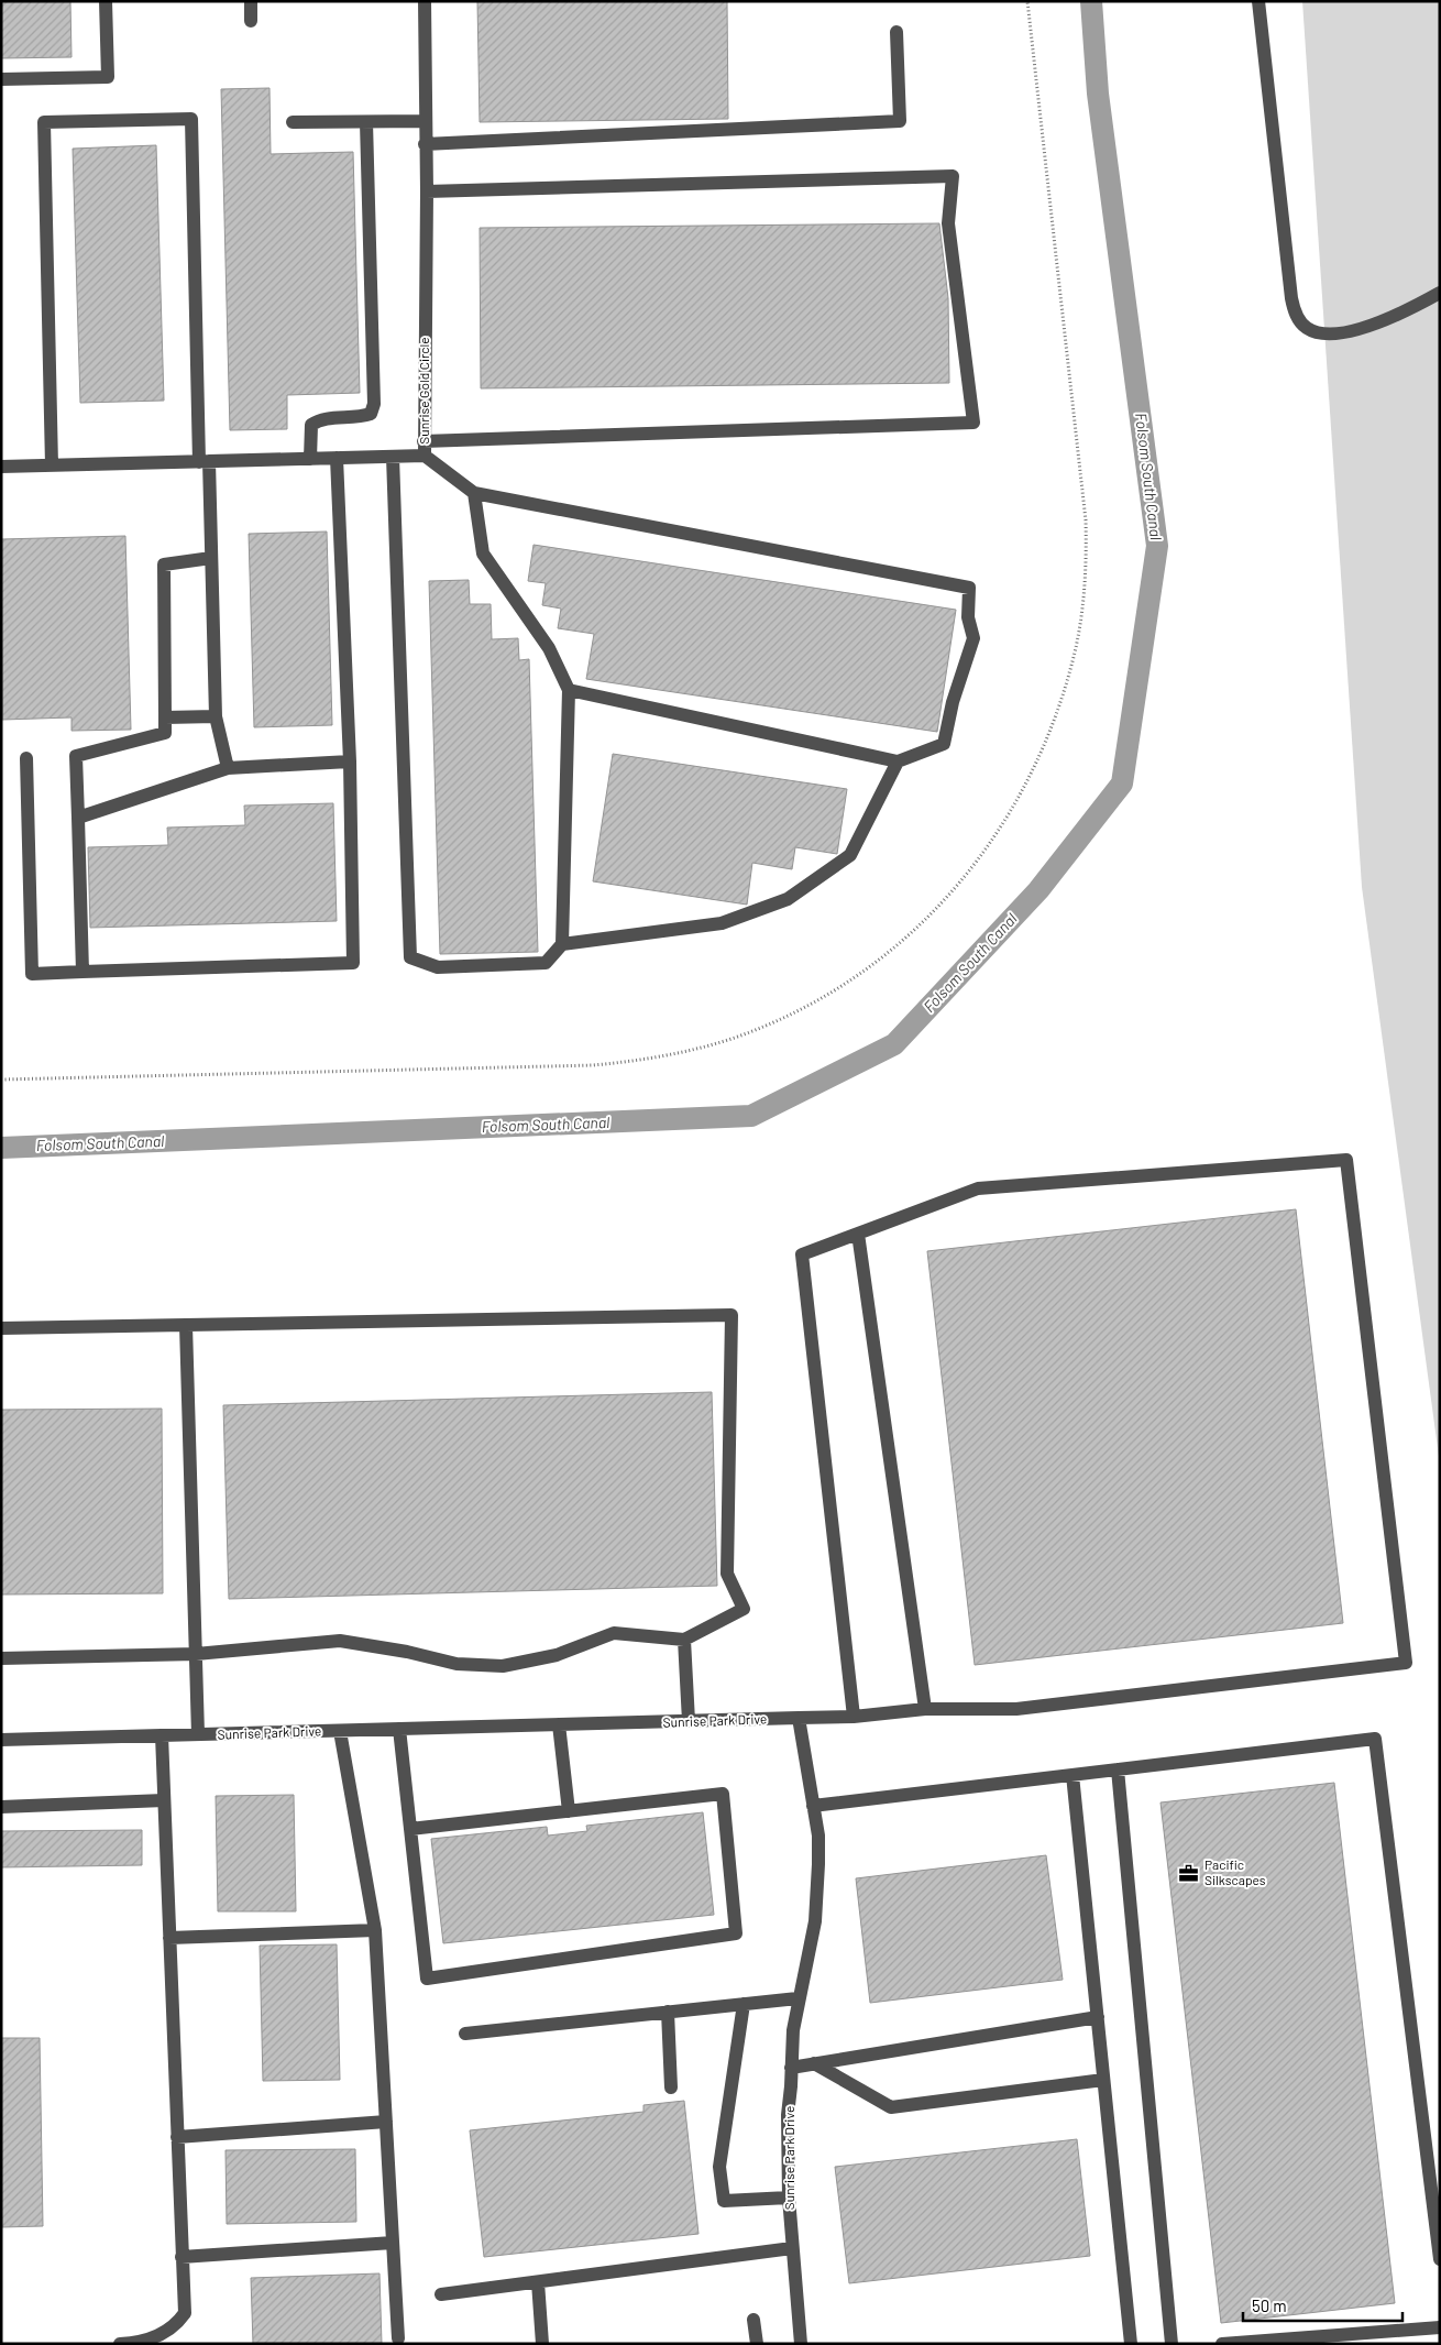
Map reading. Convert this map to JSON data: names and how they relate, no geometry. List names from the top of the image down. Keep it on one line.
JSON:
{"streets":{"street":["Sunrise Gold Circle","Sunrise Park Drive"]},"water":["Folsom South Canal"],"places":{"office":["Pacific Silkscapes"]},"scale_bar":"50 m"}
